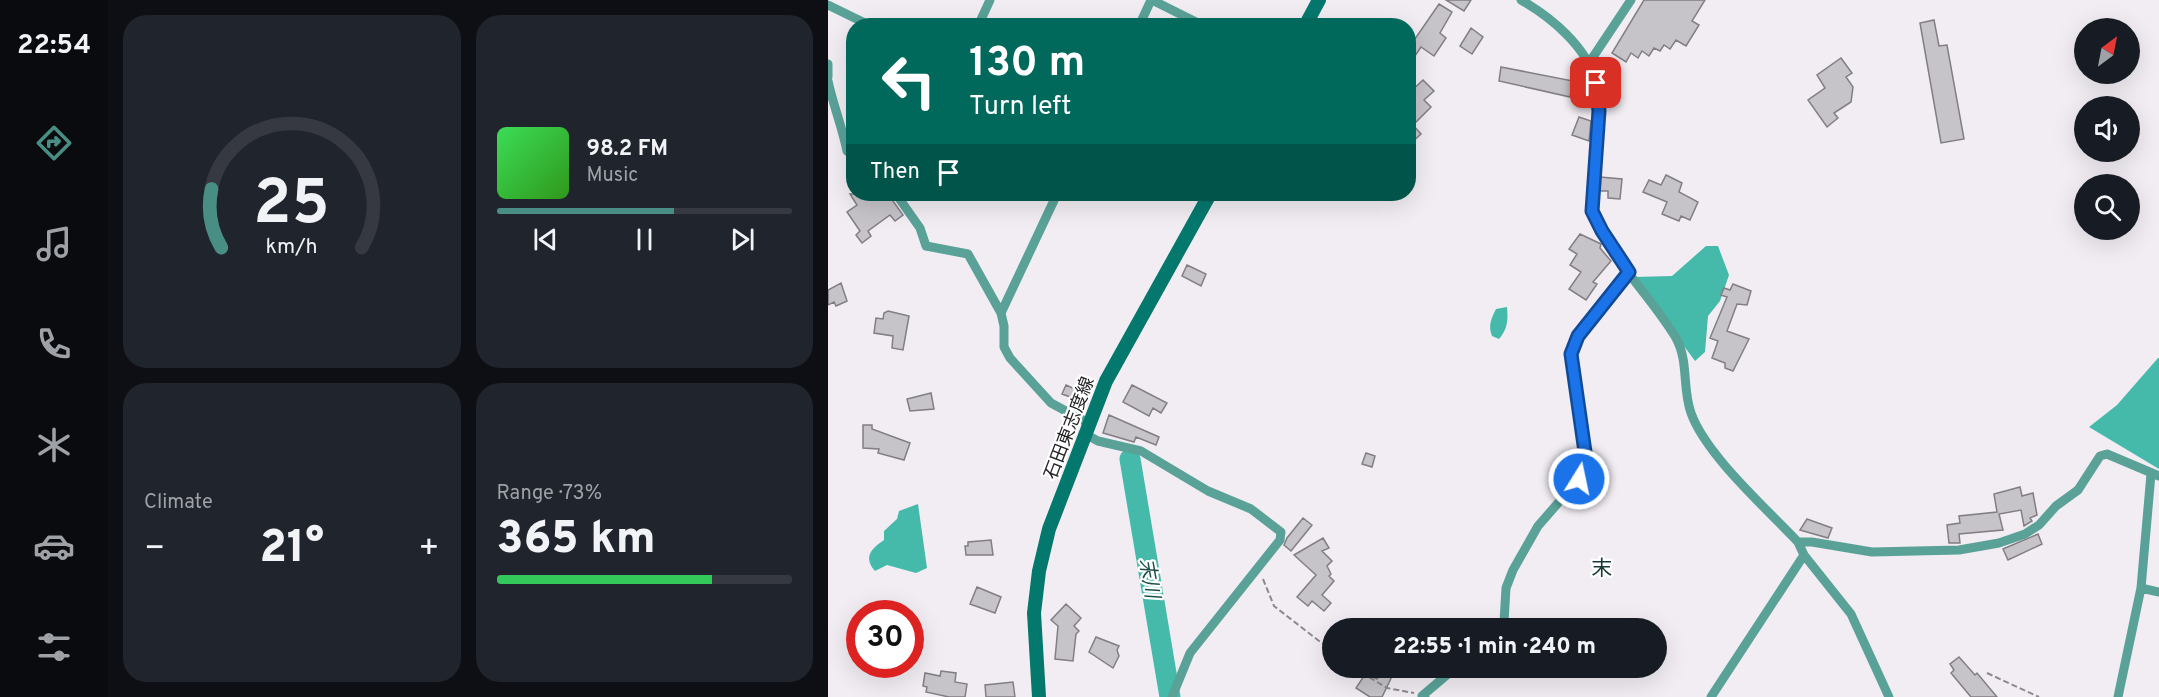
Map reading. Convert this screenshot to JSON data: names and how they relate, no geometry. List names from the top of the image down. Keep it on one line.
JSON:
{"streets":{"main road":["石田東志度線"]},"districts":["末"],"water":["末川"],"north":"top right","page":{"tabs":"22:54","turn":["130 m","Turn left"],"song":["98.2 FM","Music"],"then":"Then","tile":["Climate",["Range · 73%","365 km"]],"heat":["−","21°","+"],"limit":"30","trip":"22:55 · 1 min · 240 m","gauge":["25","km/h"]}}
